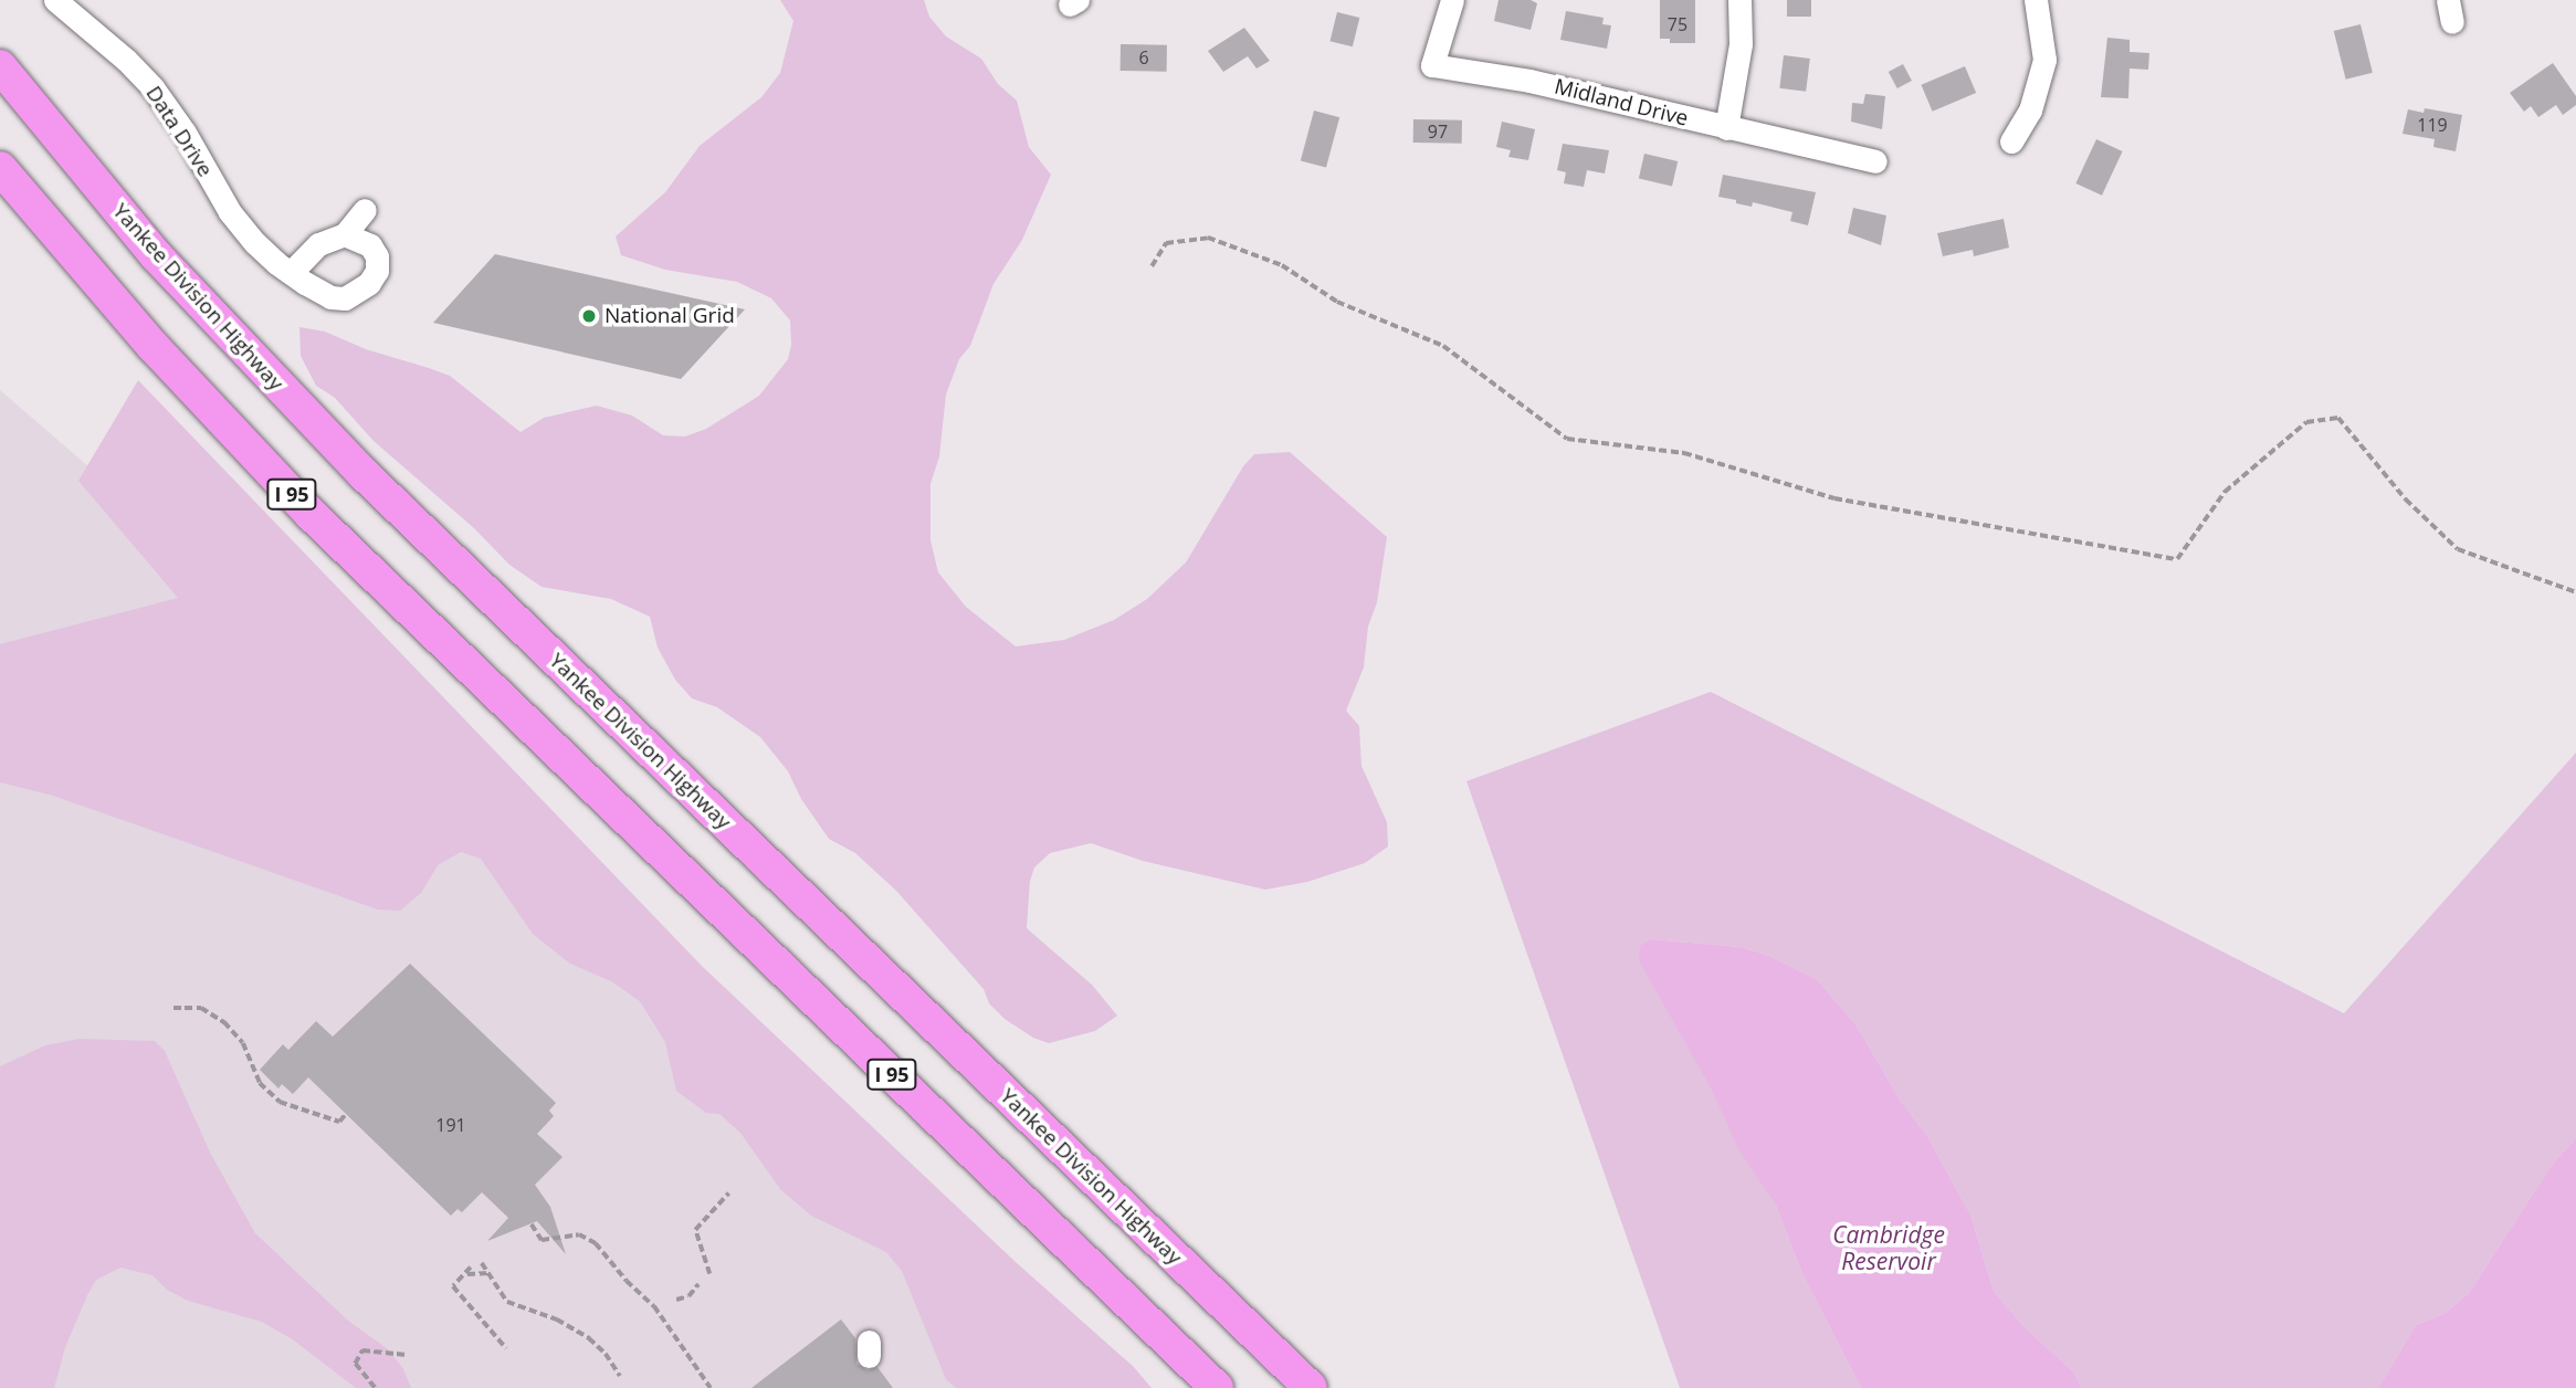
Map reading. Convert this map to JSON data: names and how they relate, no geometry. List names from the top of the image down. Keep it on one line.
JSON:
{"streets":{"highway":["Yankee Division Highway","I 95"],"street":["Midland Drive","Data Drive"]},"water":["Cambridge Reservoir"],"places":["National Grid"],"house_numbers":["75","6","119","97","191"]}
